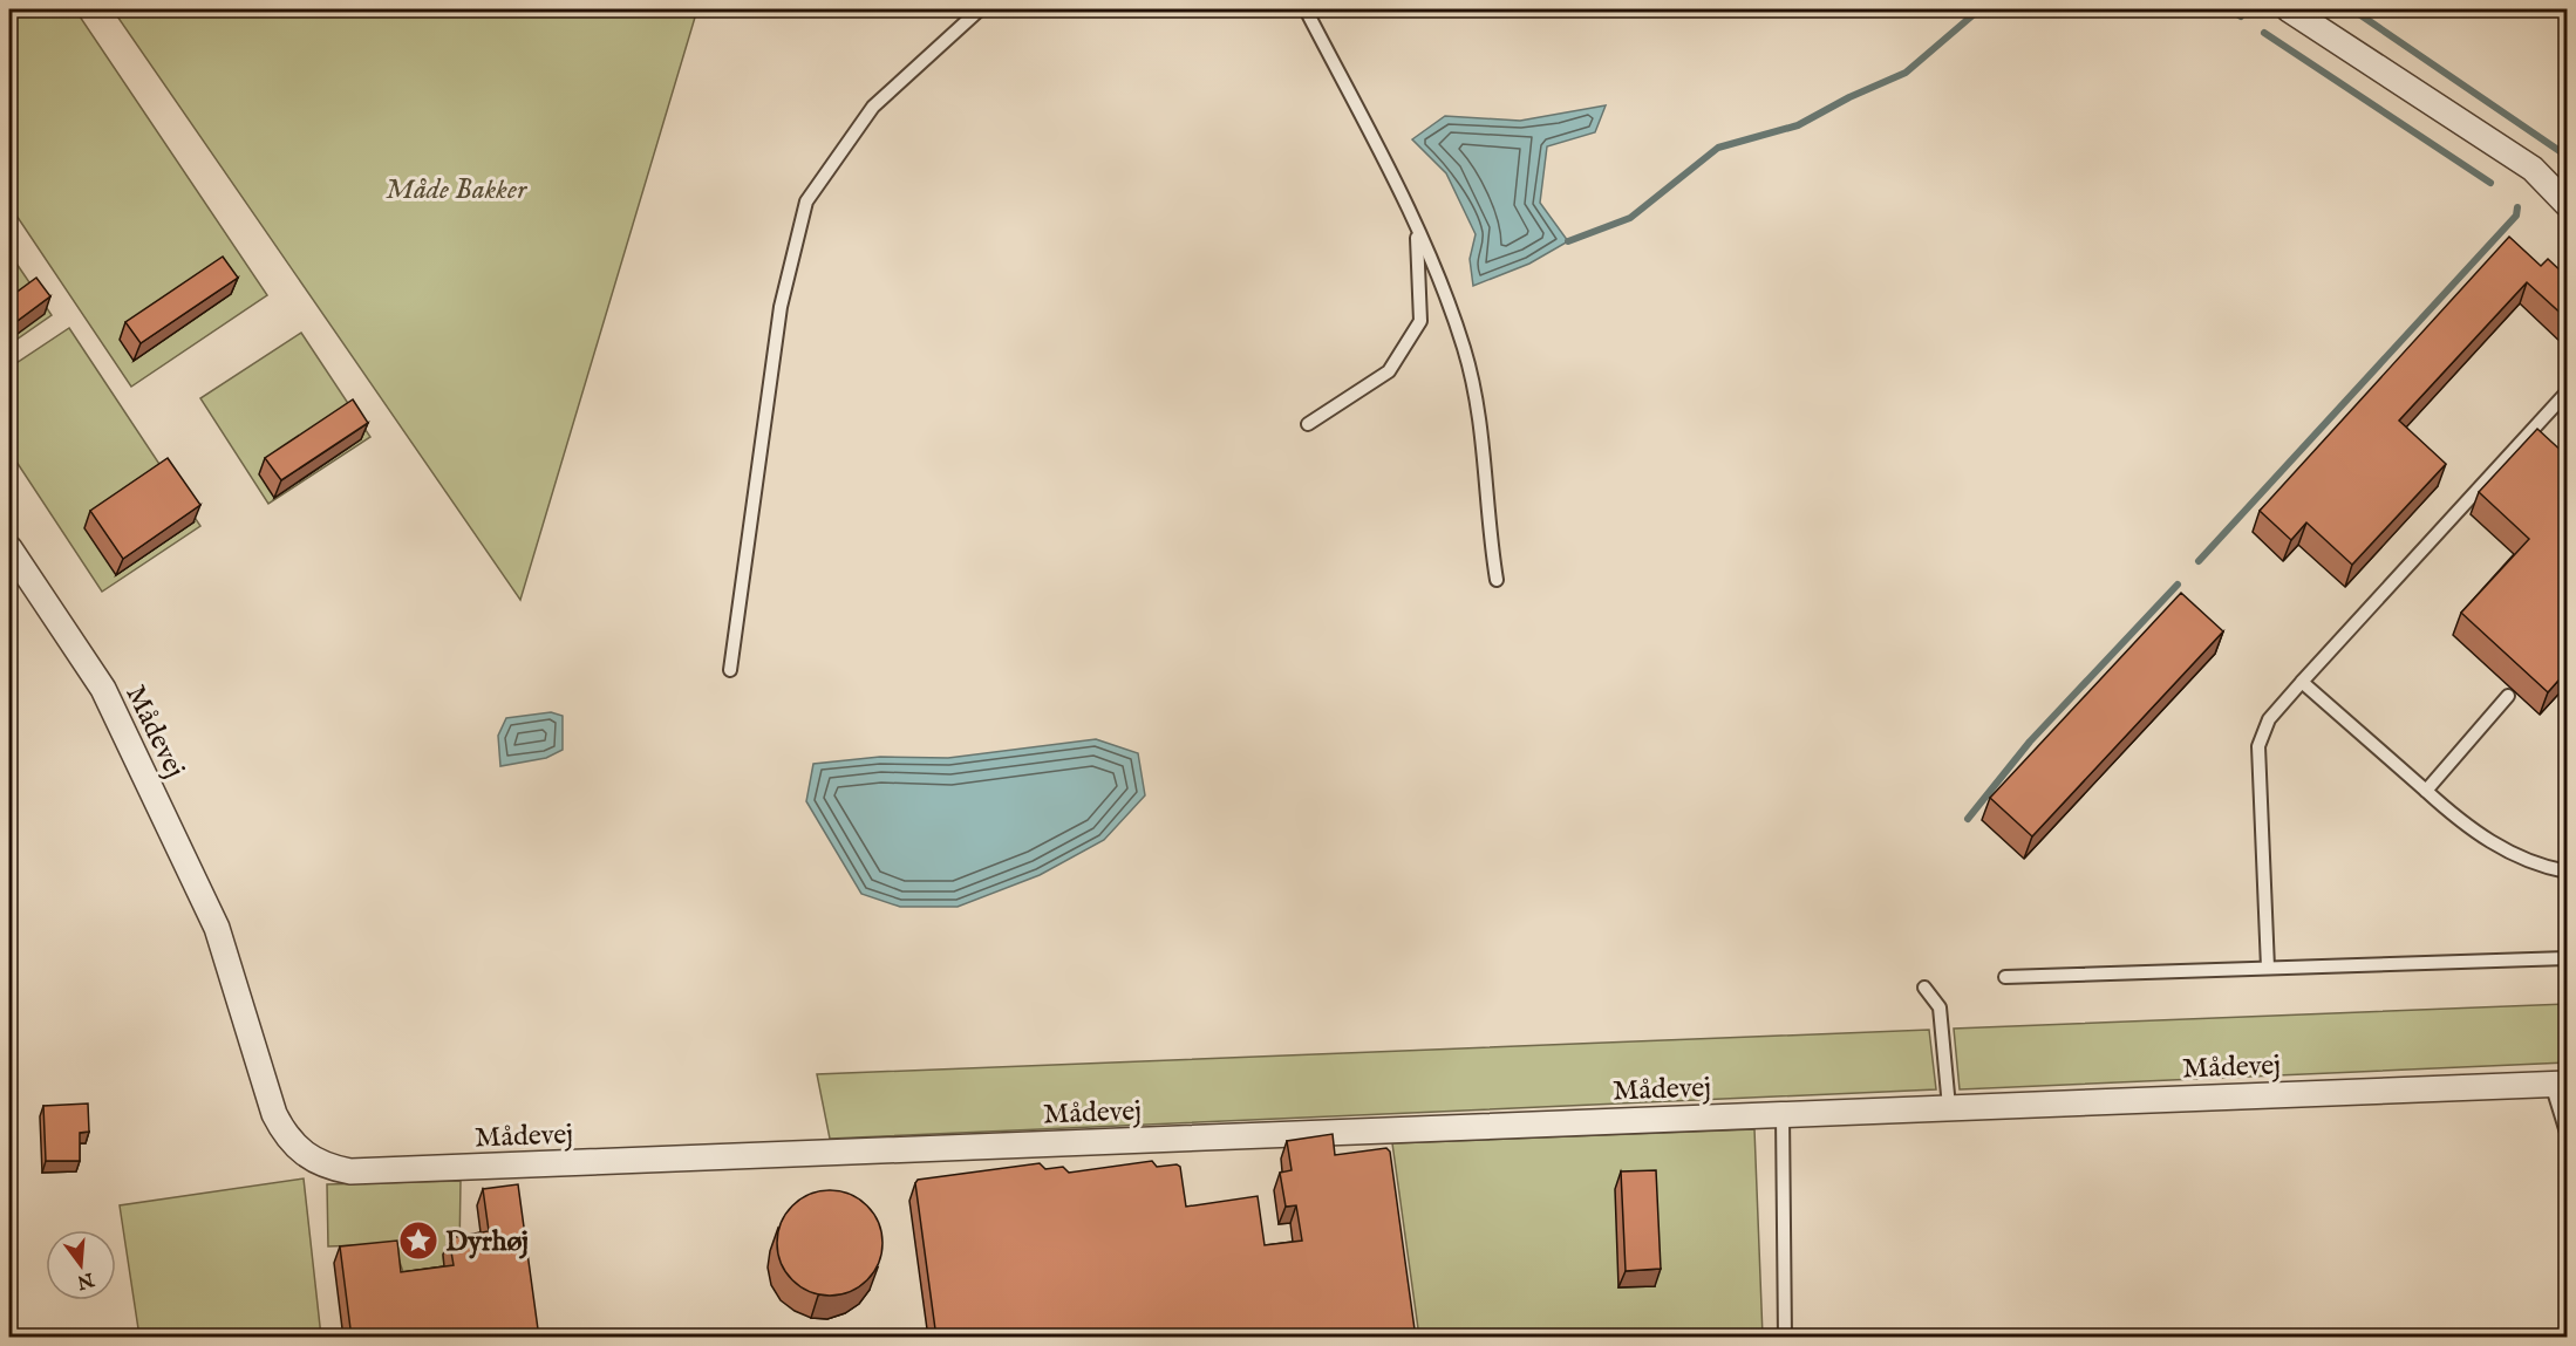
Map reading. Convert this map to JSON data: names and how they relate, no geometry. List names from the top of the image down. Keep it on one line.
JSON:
{"streets":{"street":["Mådevej"]},"parks":["Måde Bakker"],"places":{"place":["Dyrhøj"]},"north":"bottom"}
